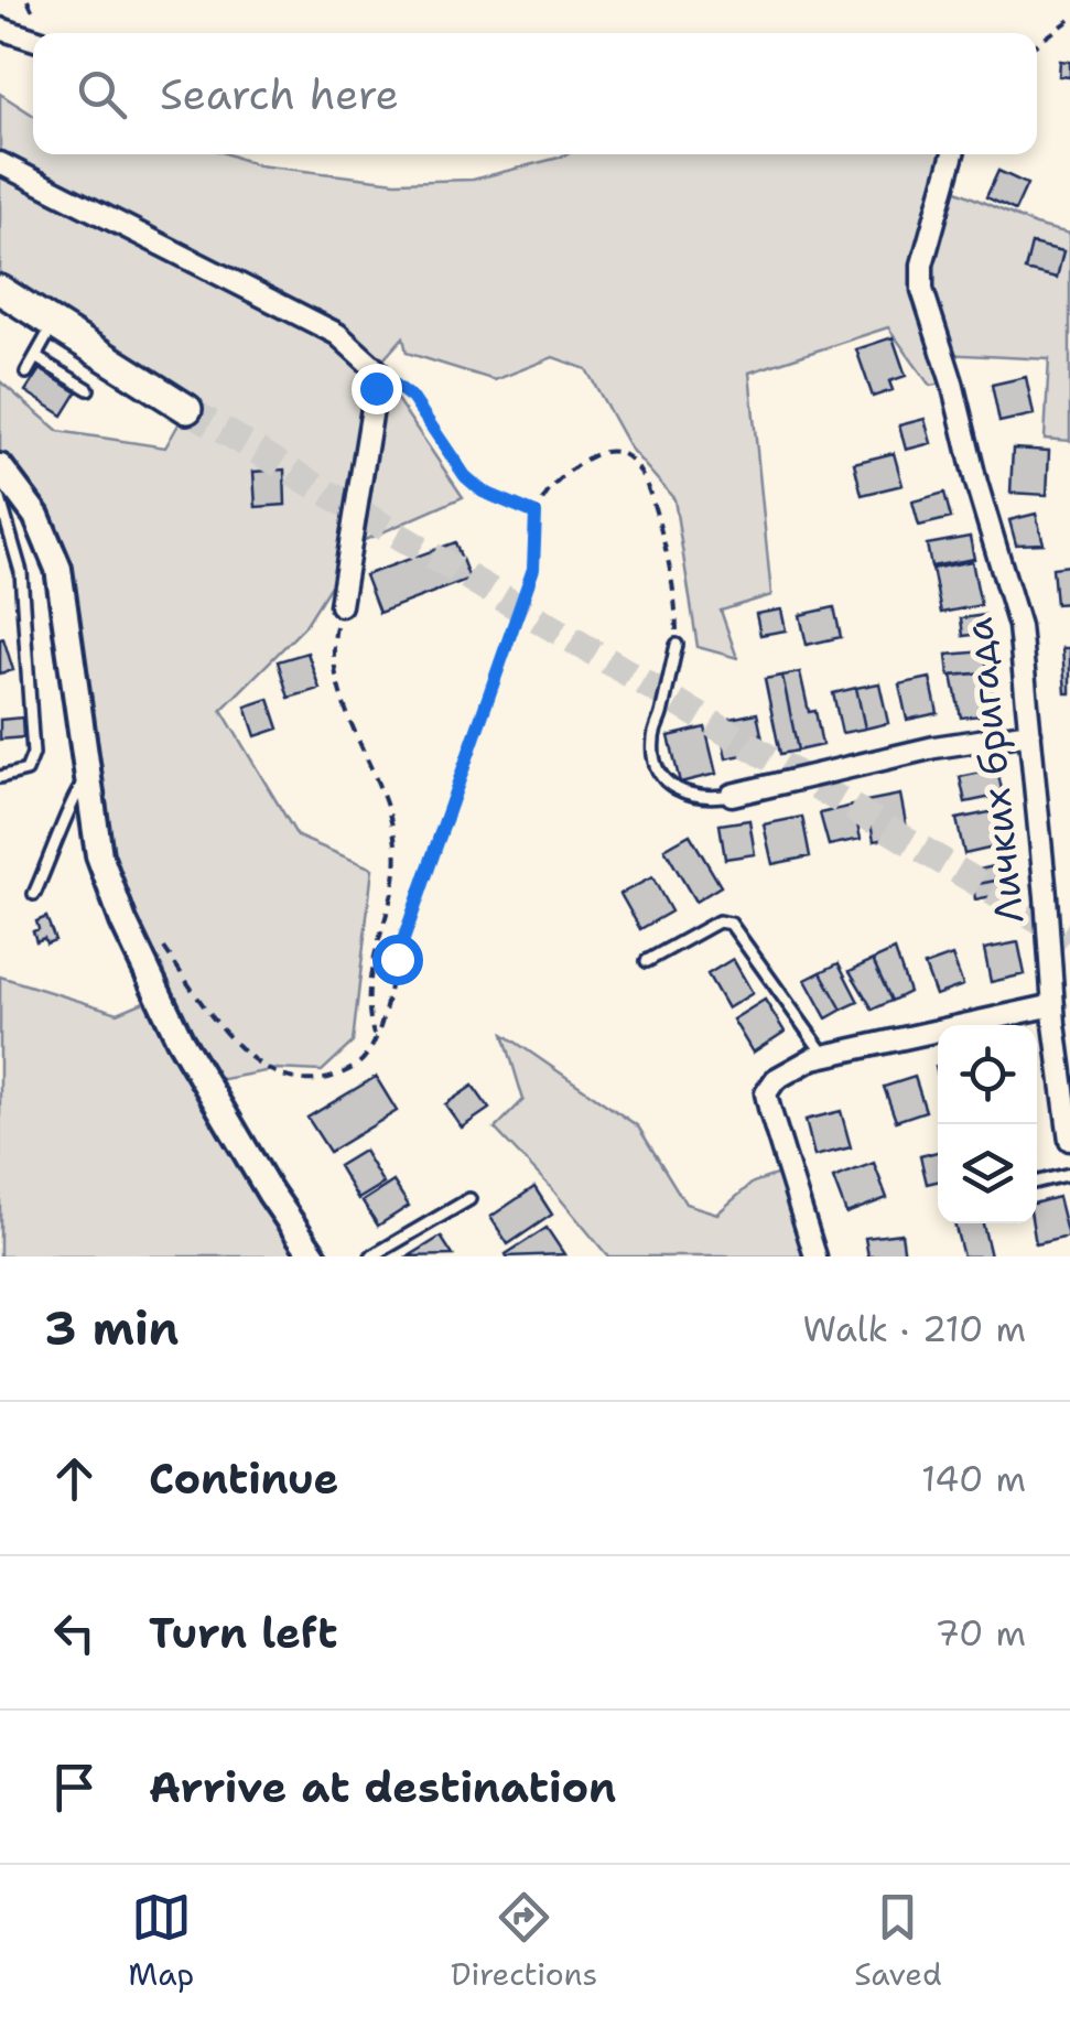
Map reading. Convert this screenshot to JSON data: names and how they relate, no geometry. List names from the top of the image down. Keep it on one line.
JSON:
{"streets":{"street":["Личких бригада"]},"page":{"search":"Search here","heading":["3 min","Walk · 210 m"],"list":[["Continue","140 m"],["Turn left","70 m"],"Arrive at destination"],"nav":["Map","Directions","Saved"]}}
